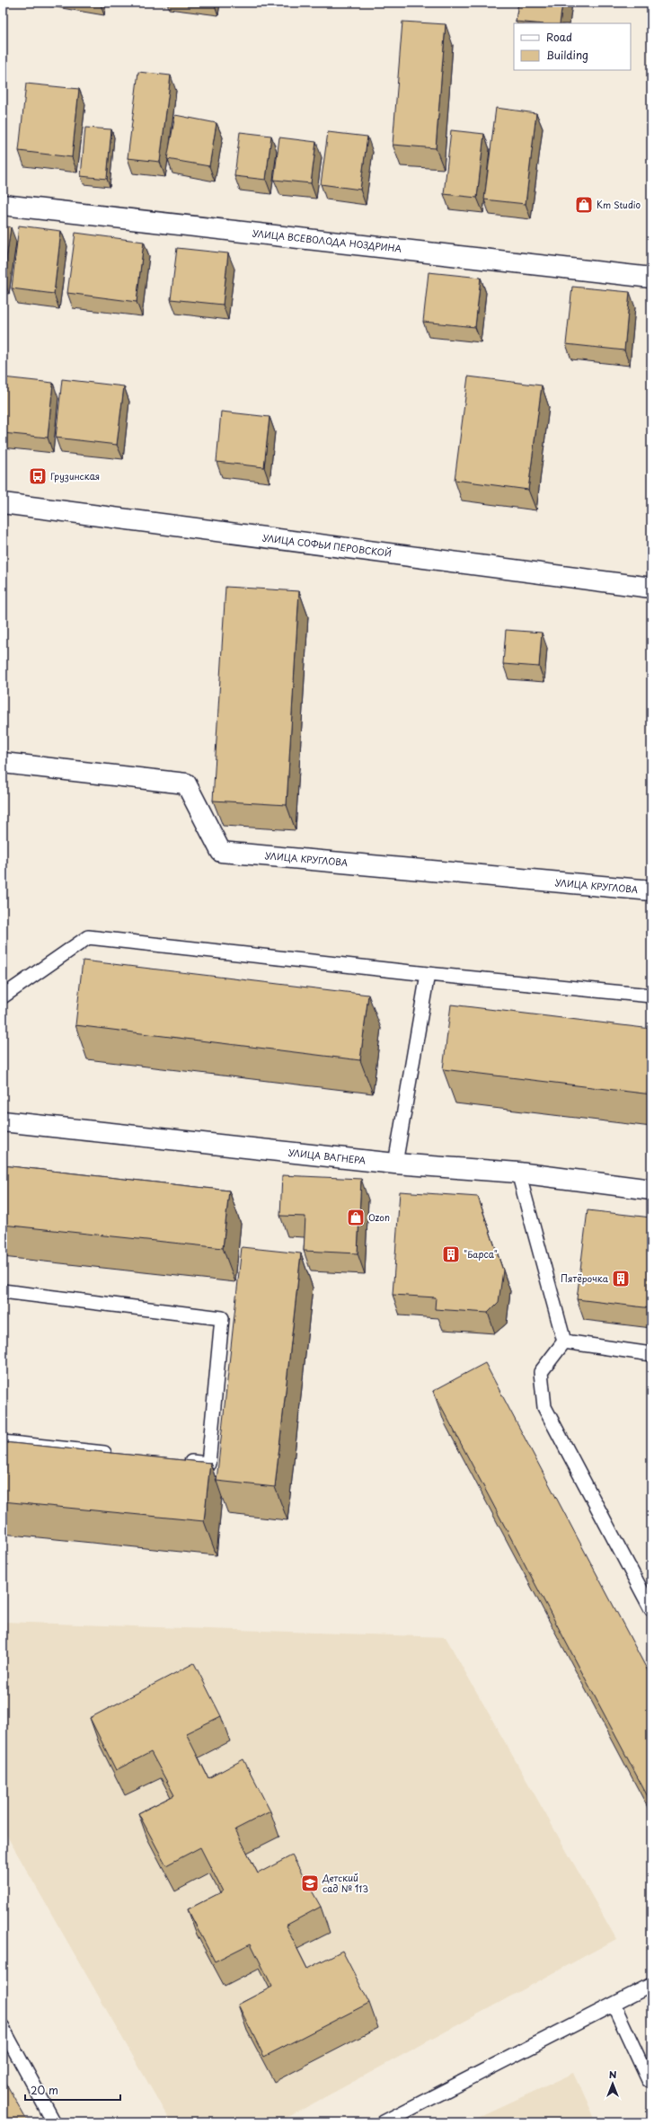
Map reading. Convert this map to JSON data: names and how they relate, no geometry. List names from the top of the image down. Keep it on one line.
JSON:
{"streets":{"street":["УЛИЦА ВСЕВОЛОДА НОЗДРИНА","УЛИЦА СОФЬИ ПЕРОВСКОЙ","УЛИЦА КРУГЛОВА","УЛИЦА ВАГНЕРА"]},"places":{"shop":["Кm Studio","Ozon"],"bus stop":["Грузинская"],"building":["\"Барса\"","Пятёрочка"],"school or university":["Детский сад № 113"]},"legend":["Road","Building"],"scale_bar":"20 m","north":"top"}
